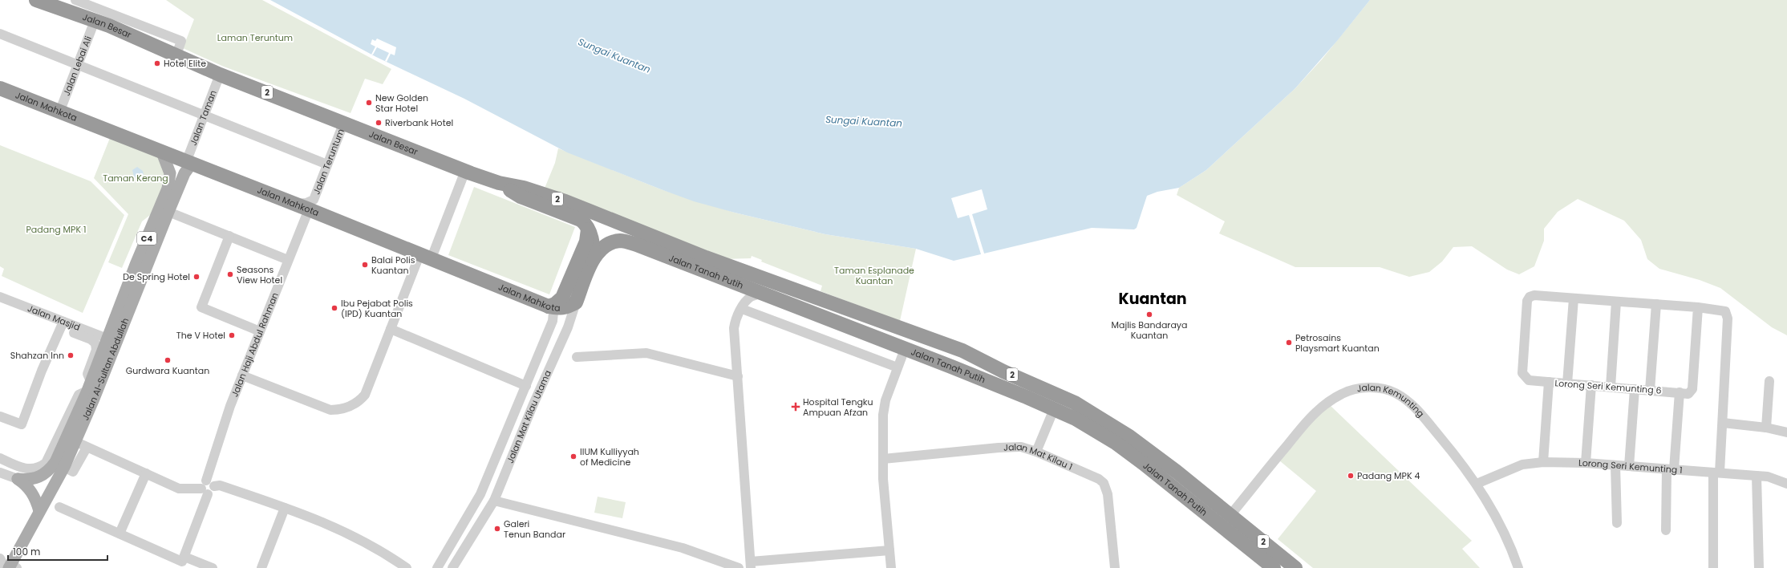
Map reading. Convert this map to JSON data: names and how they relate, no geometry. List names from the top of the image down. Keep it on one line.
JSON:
{"streets":{"highway":["Jalan Besar","2","Jalan Mahkota","Jalan Tanah Putih","Jalan Mat Kilau Utama"],"main road":["C4","Jalan Al-Sultan Abdullah"],"street":["Jalan Lebai Ali","Jalan Taman","Jalan Teruntum","Jalan Masjid","Jalan Haji Abdul Rahman","Lorong Seri Kemunting 6","Jalan Kemunting","Jalan Mat Kilau 1","Lorong Seri Kemunting 1"]},"crossings":[["Jalan Besar","Jalan Lebai Ali"],["Jalan Besar","Jalan Taman"],["Jalan Besar","Jalan Teruntum"],["Jalan Besar","Jalan Tanah Putih"],["Jalan Lebai Ali","Jalan Mahkota"],["Jalan Mahkota","Jalan Taman"],["Jalan Mahkota","Jalan Teruntum"],["Jalan Mahkota","Jalan Haji Abdul Rahman"],["Jalan Mahkota","Jalan Al-Sultan Abdullah"],["Jalan Mahkota","Jalan Mat Kilau Utama"],["Jalan Taman","Jalan Al-Sultan Abdullah"],["Jalan Tanah Putih","Jalan Kemunting"],["Jalan Tanah Putih","Jalan Mat Kilau Utama"],["Jalan Masjid","Jalan Al-Sultan Abdullah"],["Jalan Kemunting","Lorong Seri Kemunting 1"]],"districts":["Kuantan"],"water":["Sungai Kuantan"],"parks":["Laman Teruntum","Taman Kerang","Padang MPK 1","Taman Esplanade Kuantan"],"places":{"other":["Hotel Elite","New Golden Star Hotel","Riverbank Hotel","Balai Polis Kuantan","Seasons View Hotel","De Spring Hotel","Ibu Pejabat Polis (IPD) Kuantan","Majlis Bandaraya Kuantan","The V Hotel","Petrosains Playsmart Kuantan","Shahzan Inn","Gurdwara Kuantan","IIUM Kulliyyah of Medicine","Padang MPK 4","Galeri Tenun Bandar"],"health":["Hospital Tengku Ampuan Afzan"]},"scale_bar":"100 m"}
